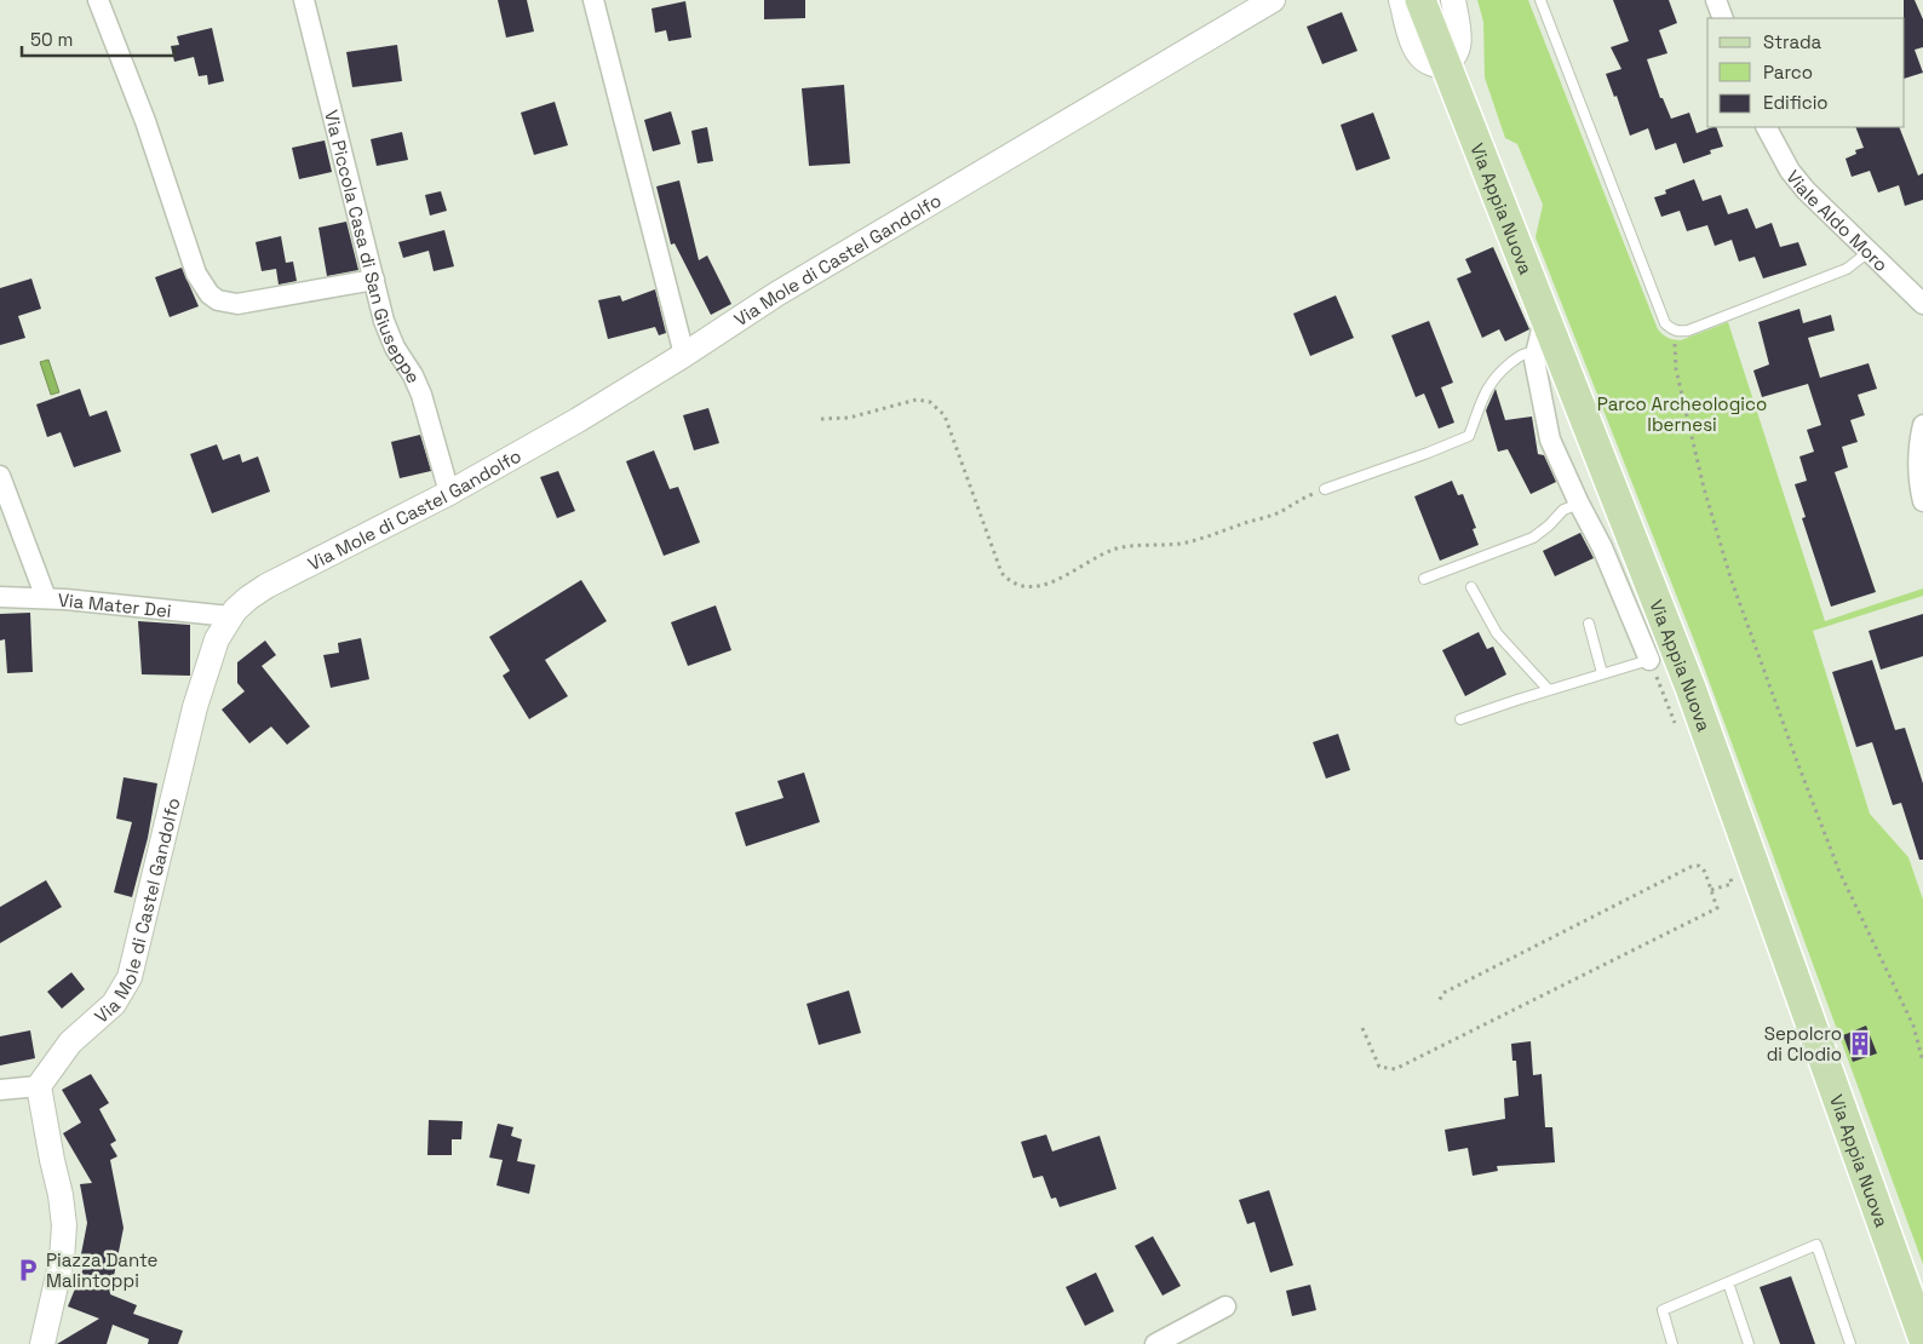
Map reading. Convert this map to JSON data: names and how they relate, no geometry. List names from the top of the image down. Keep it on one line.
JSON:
{"streets":{"main road":["Via Appia Nuova"],"street":["Viale Aldo Moro","Via Piccola Casa di San Giuseppe","Via Mole di Castel Gandolfo","Via Mater Dei"]},"crossings":[["Via Piccola Casa di San Giuseppe","Via Mole di Castel Gandolfo"],["Via Mole di Castel Gandolfo","Via Mater Dei"]],"parks":["Parco Archeologico Ibernesi"],"places":{"building":["Sepolcro di Clodio"],"parking":["Piazza Dante Malintoppi"]},"legend":["Strada","Parco","Edificio"],"scale_bar":"50 m"}
